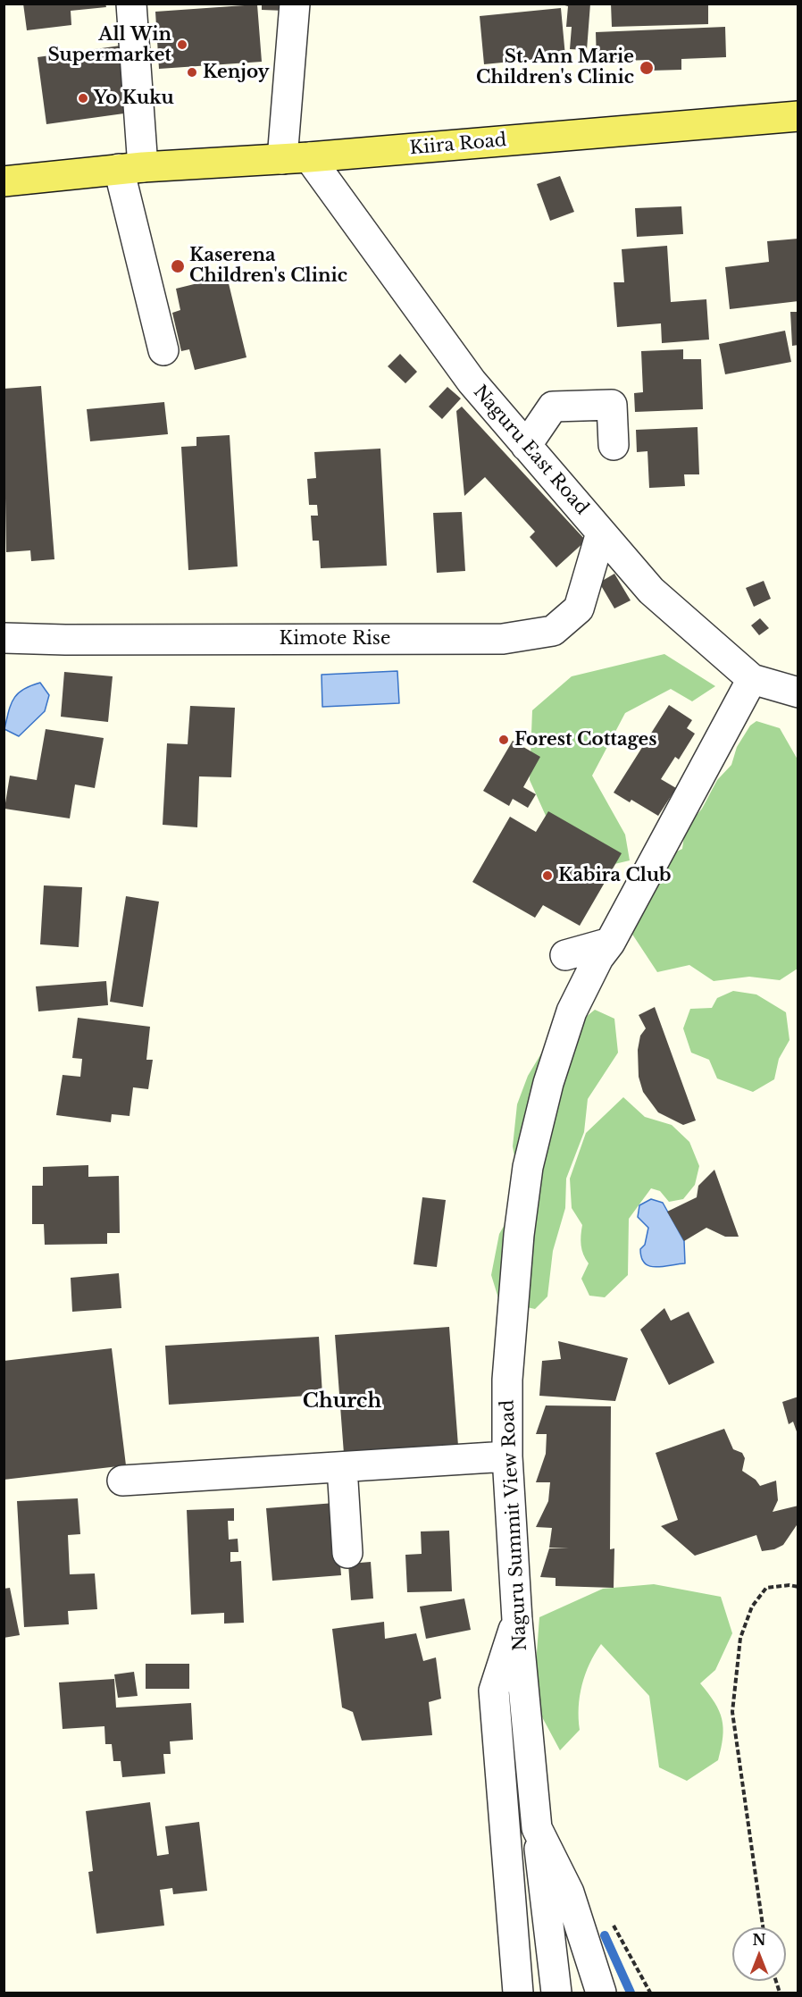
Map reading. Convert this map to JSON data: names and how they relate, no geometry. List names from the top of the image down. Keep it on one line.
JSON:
{"streets":{"main road":["Kiira Road"],"street":["Naguru East Road","Kimote Rise","Naguru Summit View Road"]},"crossings":[["Kiira Road","Naguru East Road"],["Naguru East Road","Kimote Rise"],["Naguru East Road","Naguru Summit View Road"]],"districts":["Church"],"places":["All Win Supermarket","St. Ann Marie Children's Clinic","Kenjoy","Yo Kuku","Kaserena Children's Clinic","Forest Cottages","Kabira Club"],"north":"top"}
